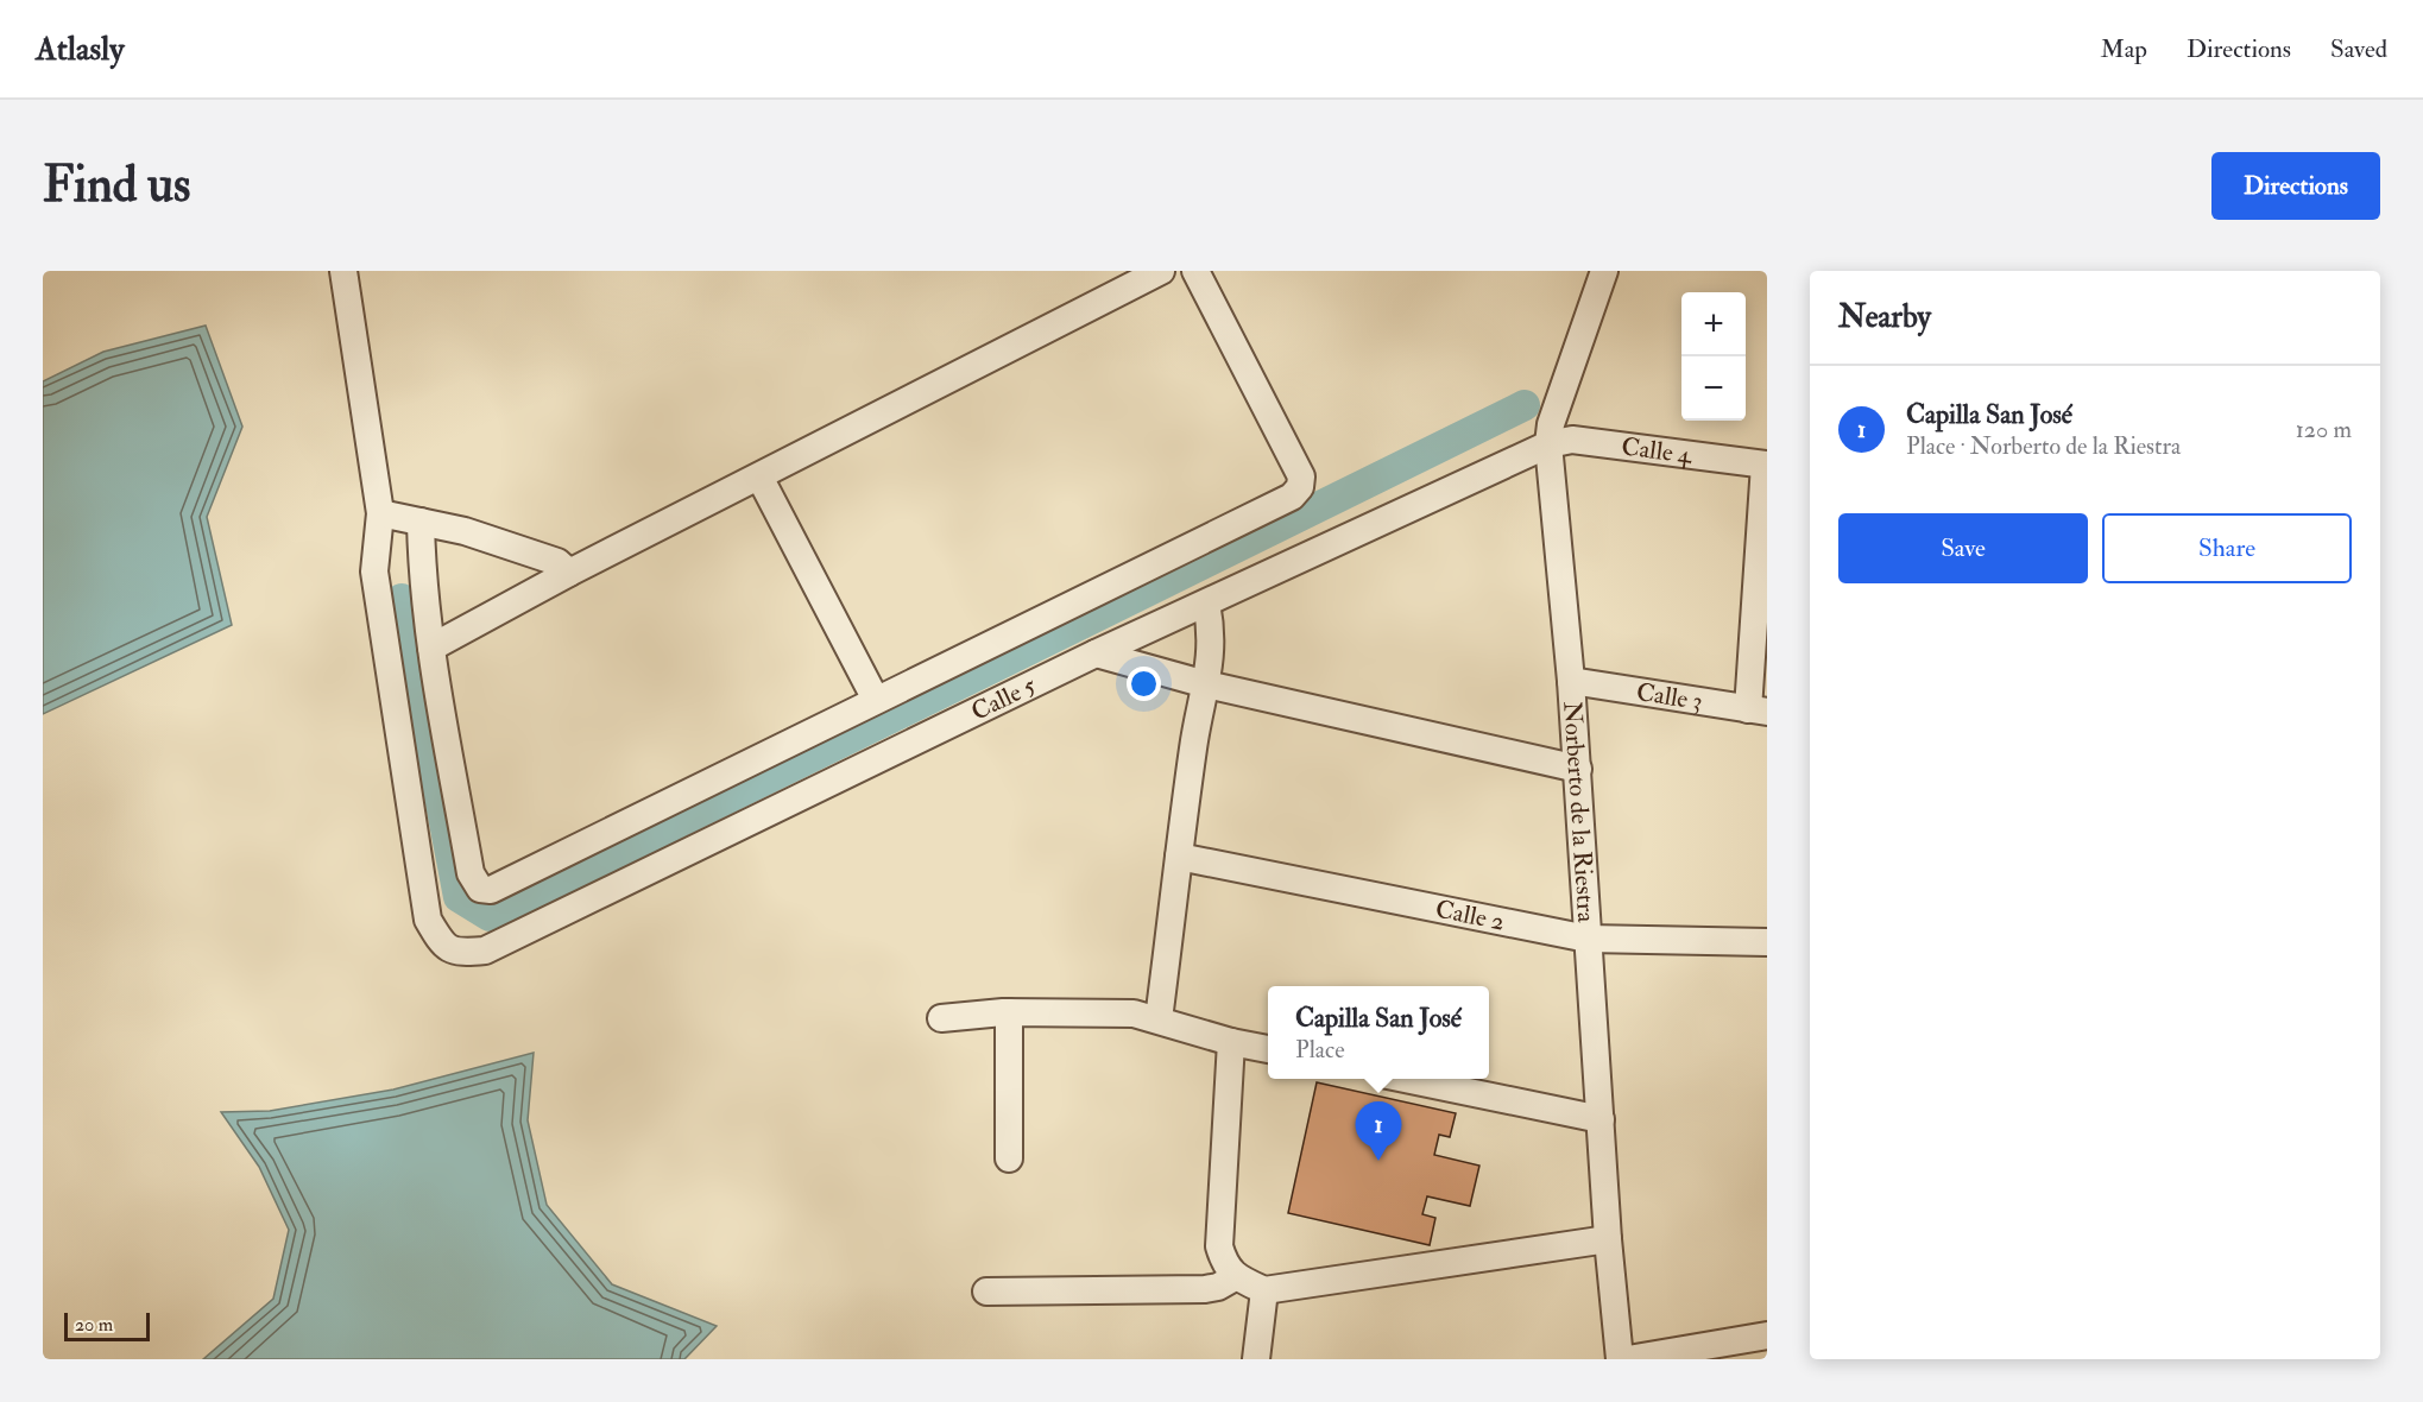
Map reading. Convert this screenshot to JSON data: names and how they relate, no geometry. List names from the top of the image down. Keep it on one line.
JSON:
{"streets":{"street":["Calle 4","Calle 3","Calle 5","Norberto de la Riestra","Calle 2"]},"crossings":[["Calle 4","Calle 5"],["Calle 4","Norberto de la Riestra"],["Calle 3","Norberto de la Riestra"],["Calle 5","Norberto de la Riestra"],["Norberto de la Riestra","Calle 2"]],"scale_bar":"20 m","page":{"header":"Atlasly","nav":["Map","Directions","Saved"],"buttons":["Directions",["Save","Share"]],"title":"Find us","heading":"Nearby","map_buttons":["+","−"],"list":[{"mark":"1","name":"Capilla San José","note":"Place · Norberto de la Riestra","value":"120 m"}],"popup":["Capilla San José","Place"],"pins":"1","scale":"20 m"}}
